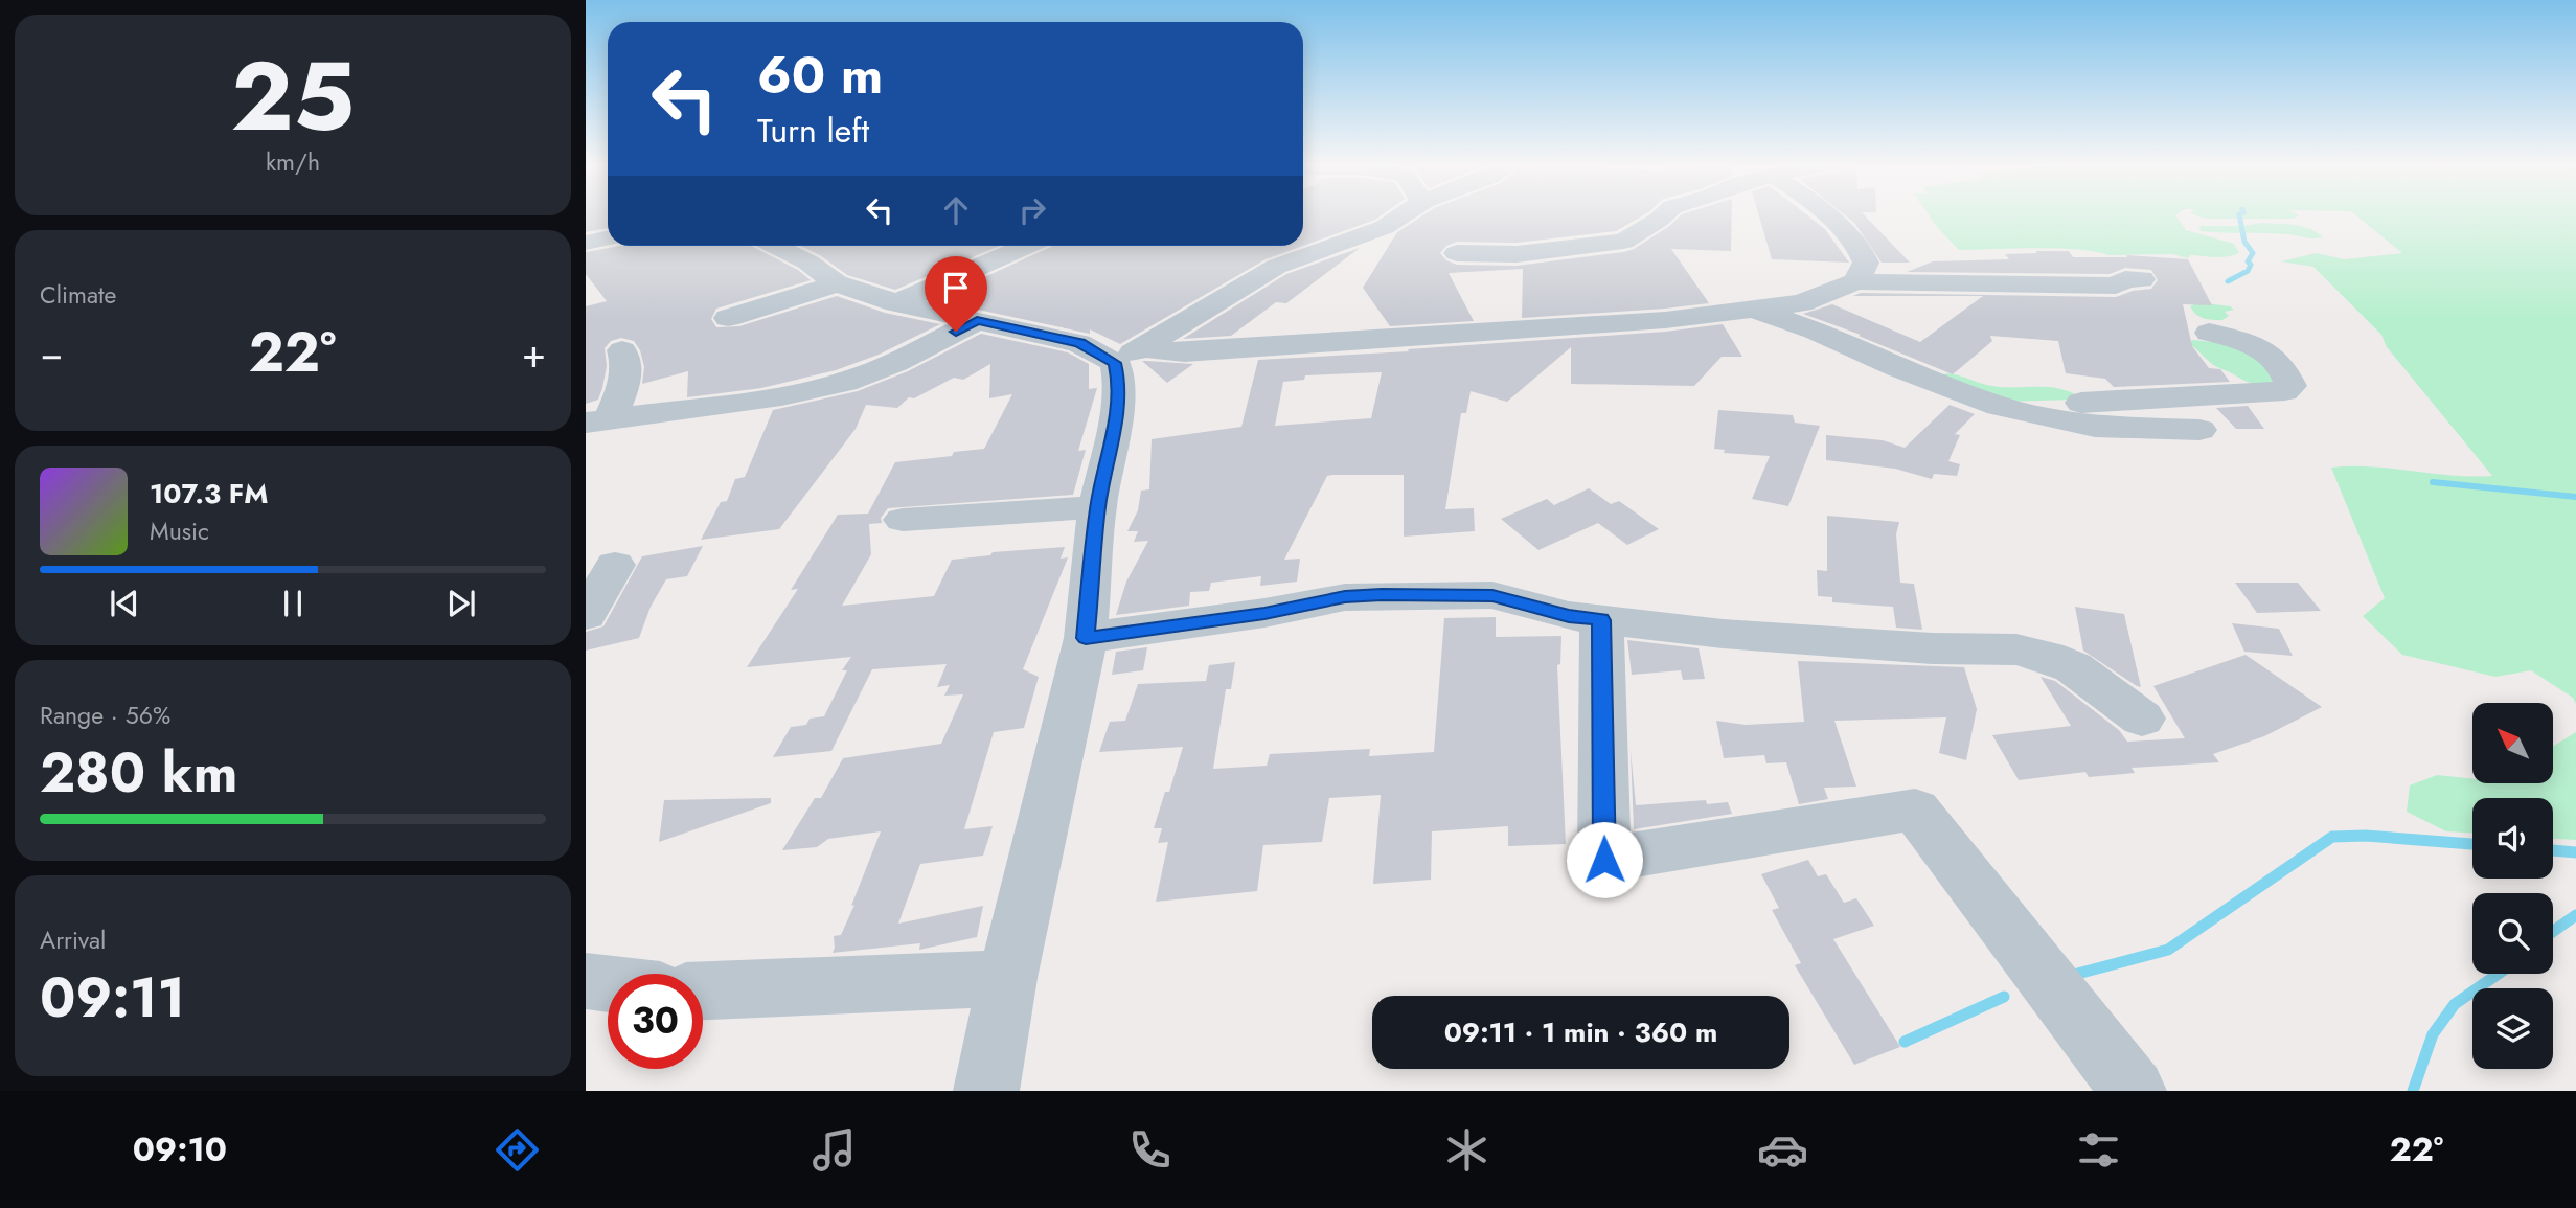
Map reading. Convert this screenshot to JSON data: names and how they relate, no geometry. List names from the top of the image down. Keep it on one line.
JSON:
{"north":"top left","page":{"tile":[["25","km/h"],"Climate",["Range · 56%","280 km"],["Arrival","09:11"]],"turn":["60 m","Turn left"],"heat":["−","22°","+"],"song":["107.3 FM","Music"],"limit":"30","trip":"09:11 · 1 min · 360 m","tabs":["09:10","22°"]}}
